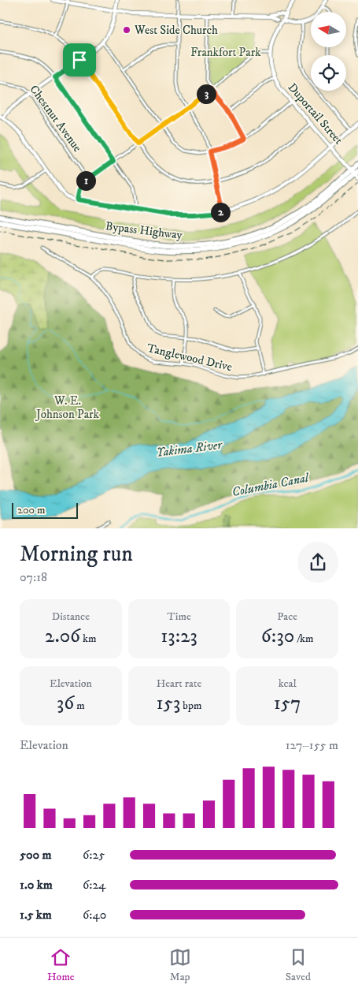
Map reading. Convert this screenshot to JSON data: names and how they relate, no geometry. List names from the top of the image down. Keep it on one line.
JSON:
{"streets":{"highway":["Bypass Highway"],"street":["Duportail Street","Chestnut Avenue","Tanglewood Drive"]},"crossings":[["Duportail Street","Bypass Highway"]],"water":["Yakima River","Columbia Canal"],"parks":["Frankfort Park","W. E. Johnson Park"],"places":["West Side Church"],"scale_bar":"200 m","north":"left","page":{"pins":["3","1","2"],"scale":"200 m","heading":["Morning run","07:18"],"stats":[["Distance","2.06 km"],["Time","13:23"],["Pace","6:30 /km"],["Elevation","36 m"],["Heart rate","153 bpm"],["kcal","157"]],"chart":["Elevation","127–155 m"],"list":[{"name":"500 m","note":"6:25"},{"name":"1.0 km","note":"6:24"},{"name":"1.5 km","note":"6:40"}],"tabs":["Home","Map","Saved"]}}
